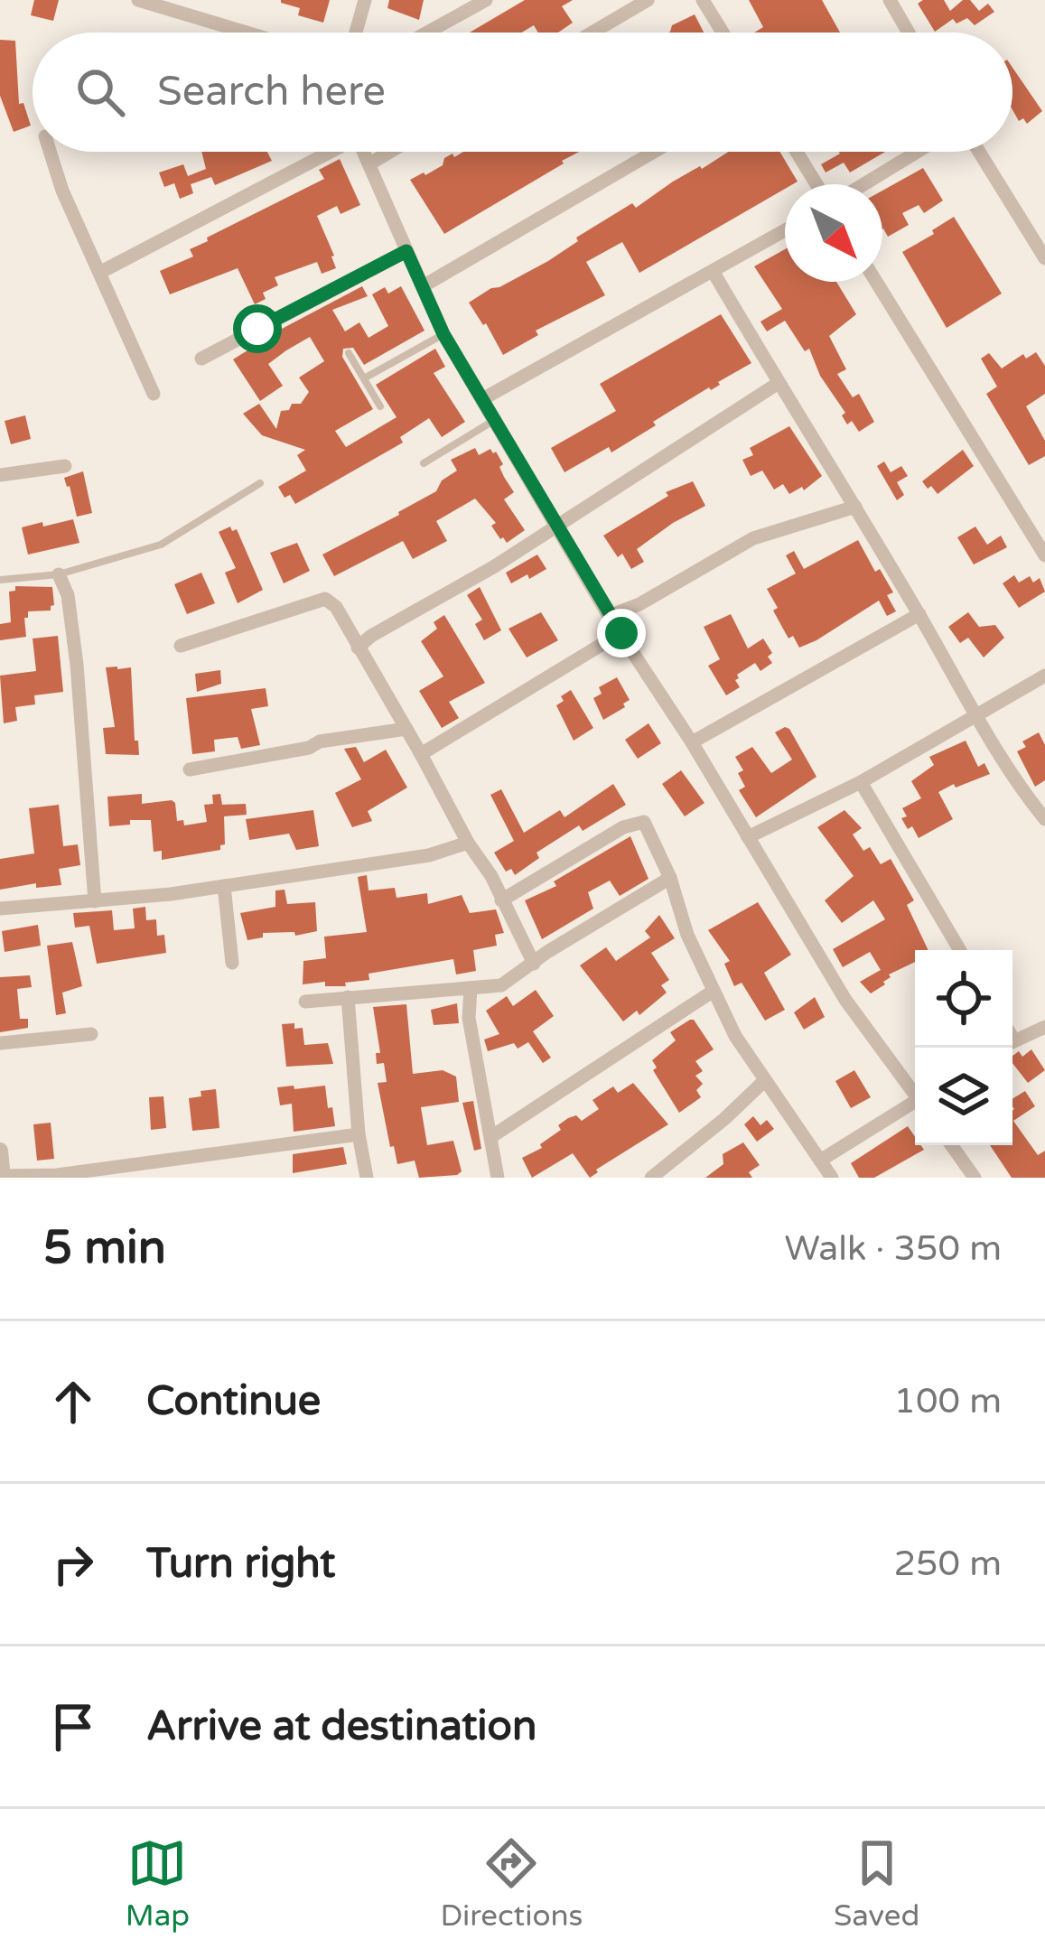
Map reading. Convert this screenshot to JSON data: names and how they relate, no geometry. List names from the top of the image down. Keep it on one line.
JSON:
{"north":"bottom right","page":{"search":"Search here","heading":["5 min","Walk · 350 m"],"list":[["Continue","100 m"],["Turn right","250 m"],"Arrive at destination"],"nav":["Map","Directions","Saved"]}}
